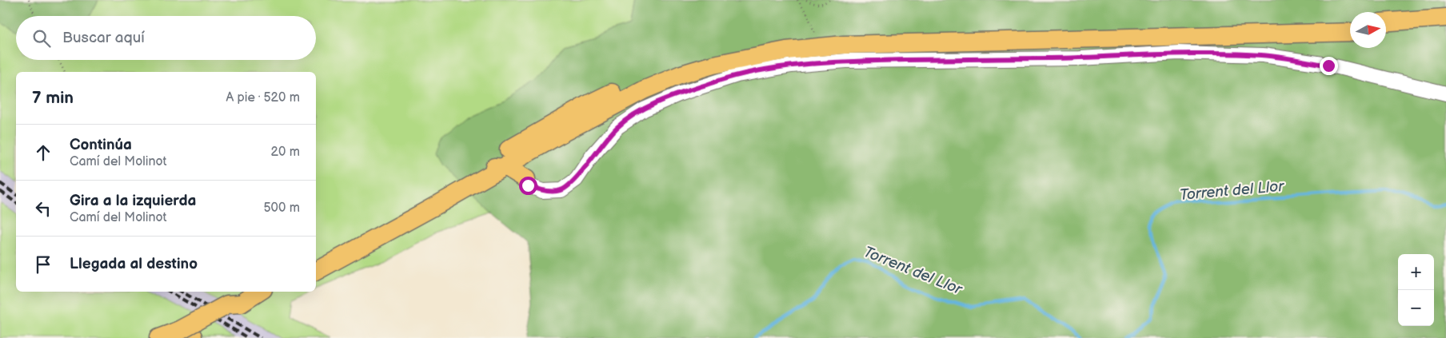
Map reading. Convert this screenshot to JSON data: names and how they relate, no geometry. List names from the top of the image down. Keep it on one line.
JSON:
{"water":["Torrent del Llor"],"north":"right","page":{"search":"Buscar aquí","heading":["7 min","A pie · 520 m"],"list":[["Continúa","Camí del Molinot","20 m"],["Gira a la izquierda","Camí del Molinot","500 m"],"Llegada al destino"],"map_buttons":["+","−"]}}
